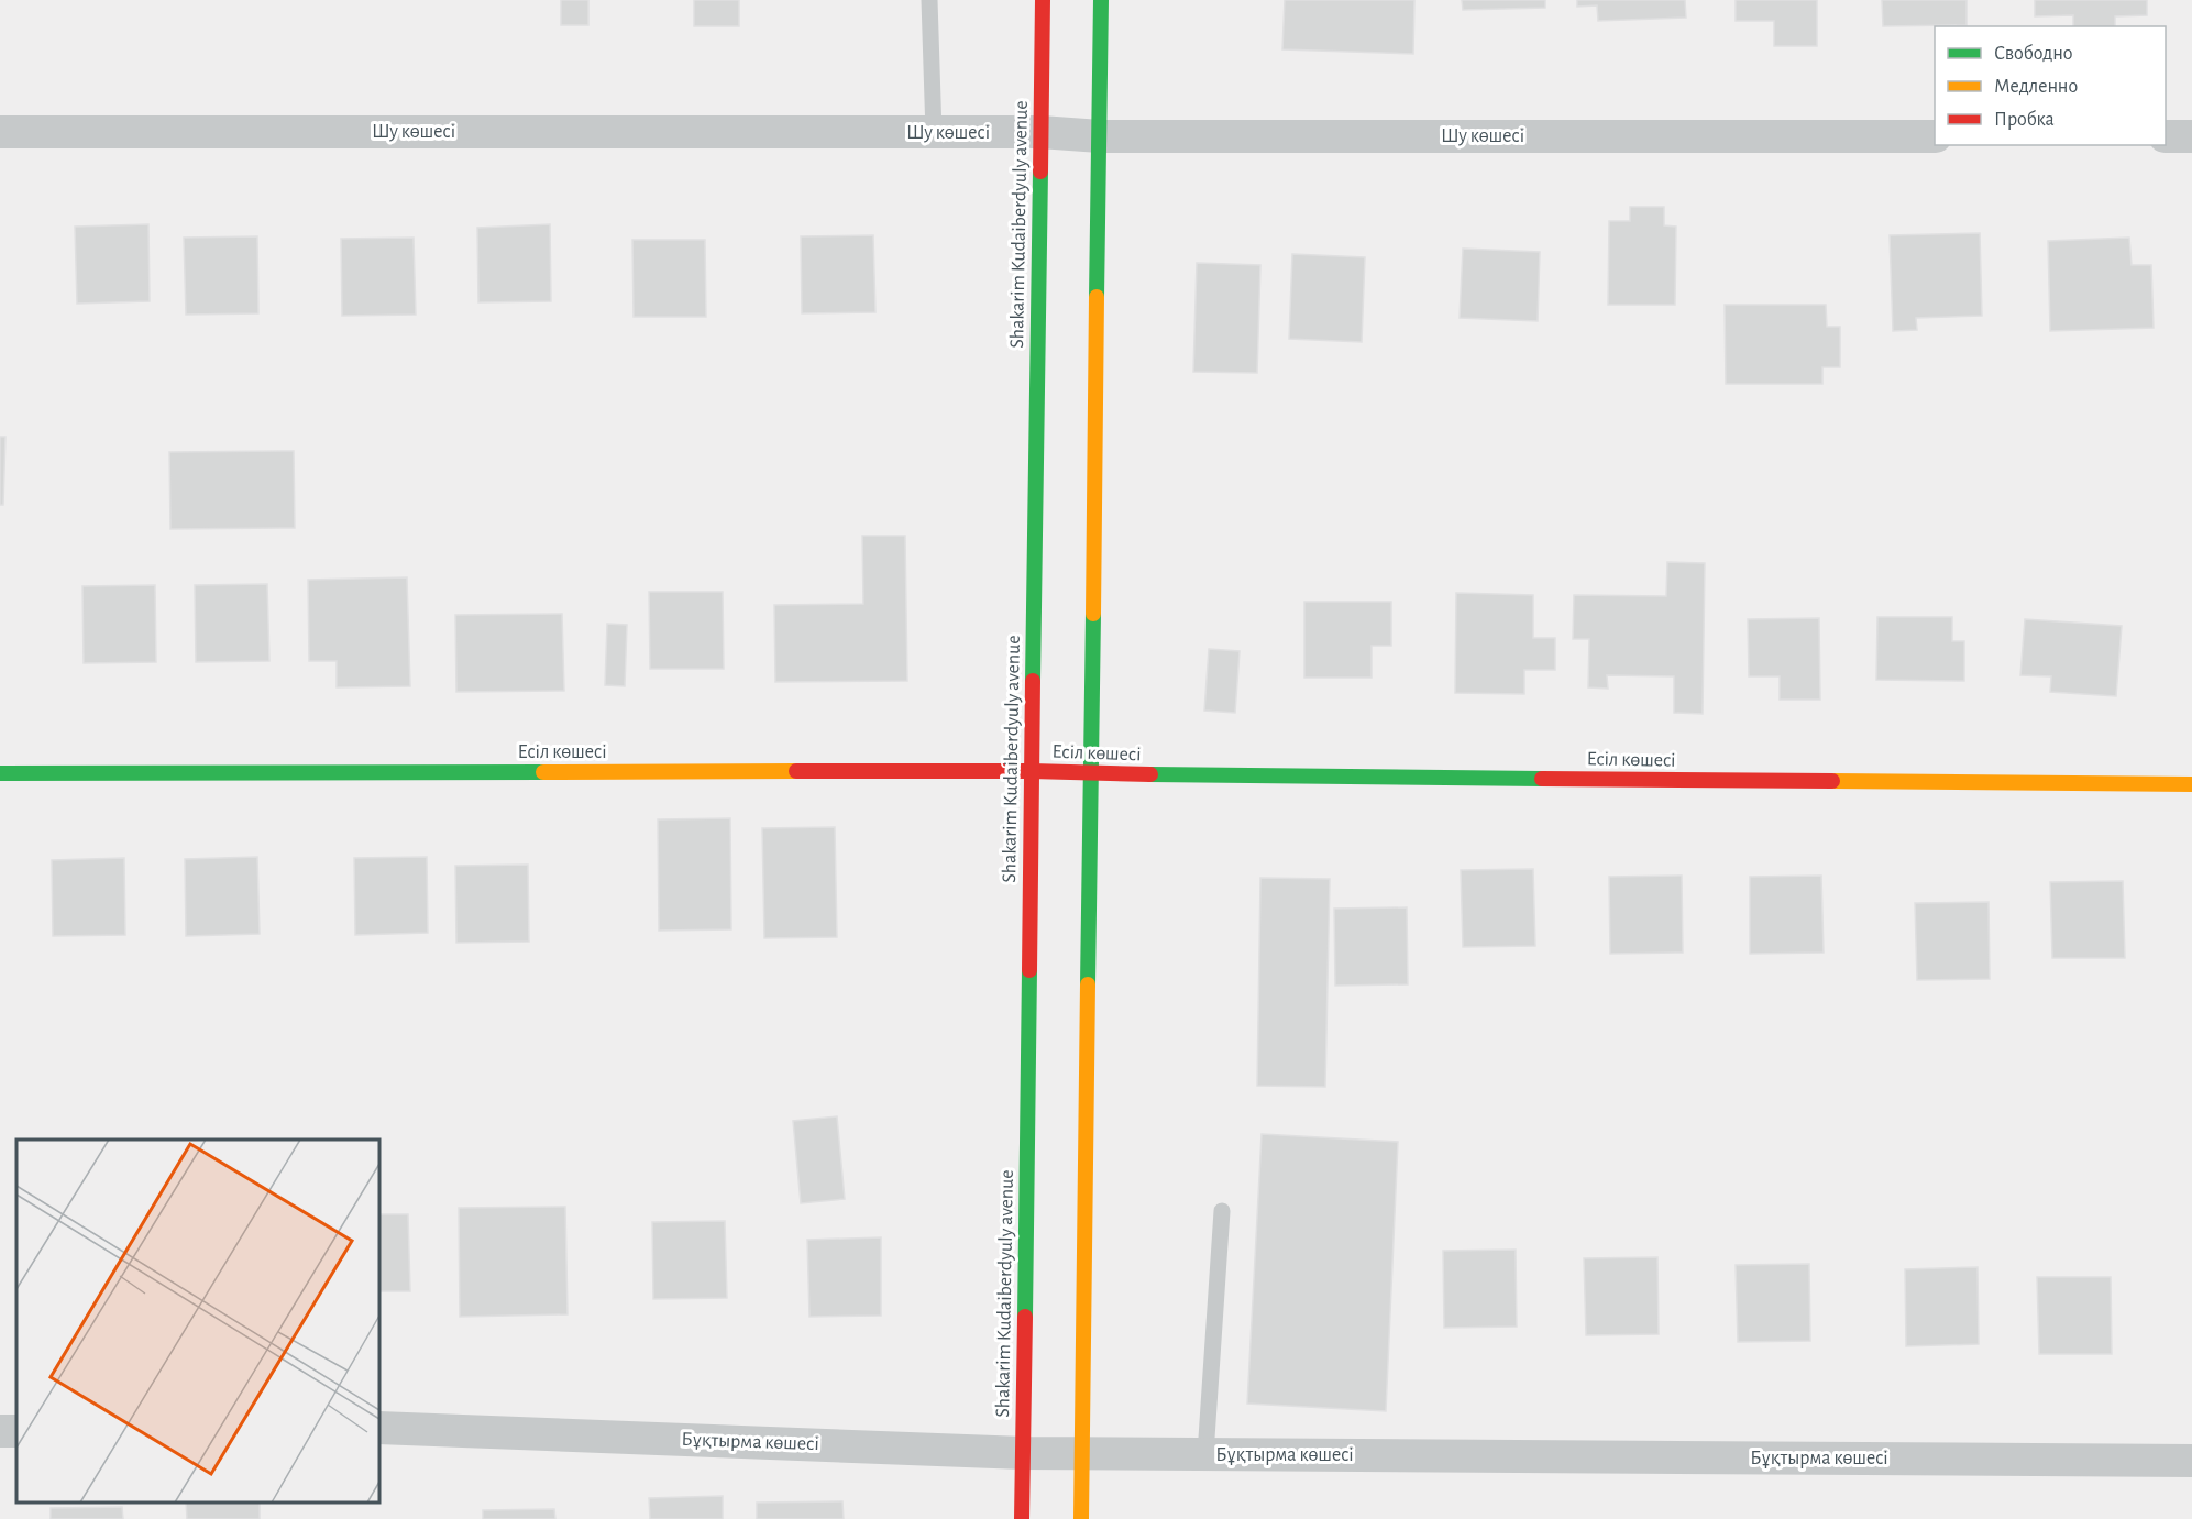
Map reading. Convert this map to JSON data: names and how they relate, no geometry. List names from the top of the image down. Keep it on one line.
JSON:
{"streets":{"main road":["Shakarim Kudaiberdyuly avenue","Есіл көшесі"],"street":["Шу көшесі","Бұқтырма көшесі"]},"crossings":[["Шу көшесі","Shakarim Kudaiberdyuly avenue"],["Shakarim Kudaiberdyuly avenue","Есіл көшесі"],["Shakarim Kudaiberdyuly avenue","Бұқтырма көшесі"]],"legend":["Свободно","Медленно","Пробка"]}
